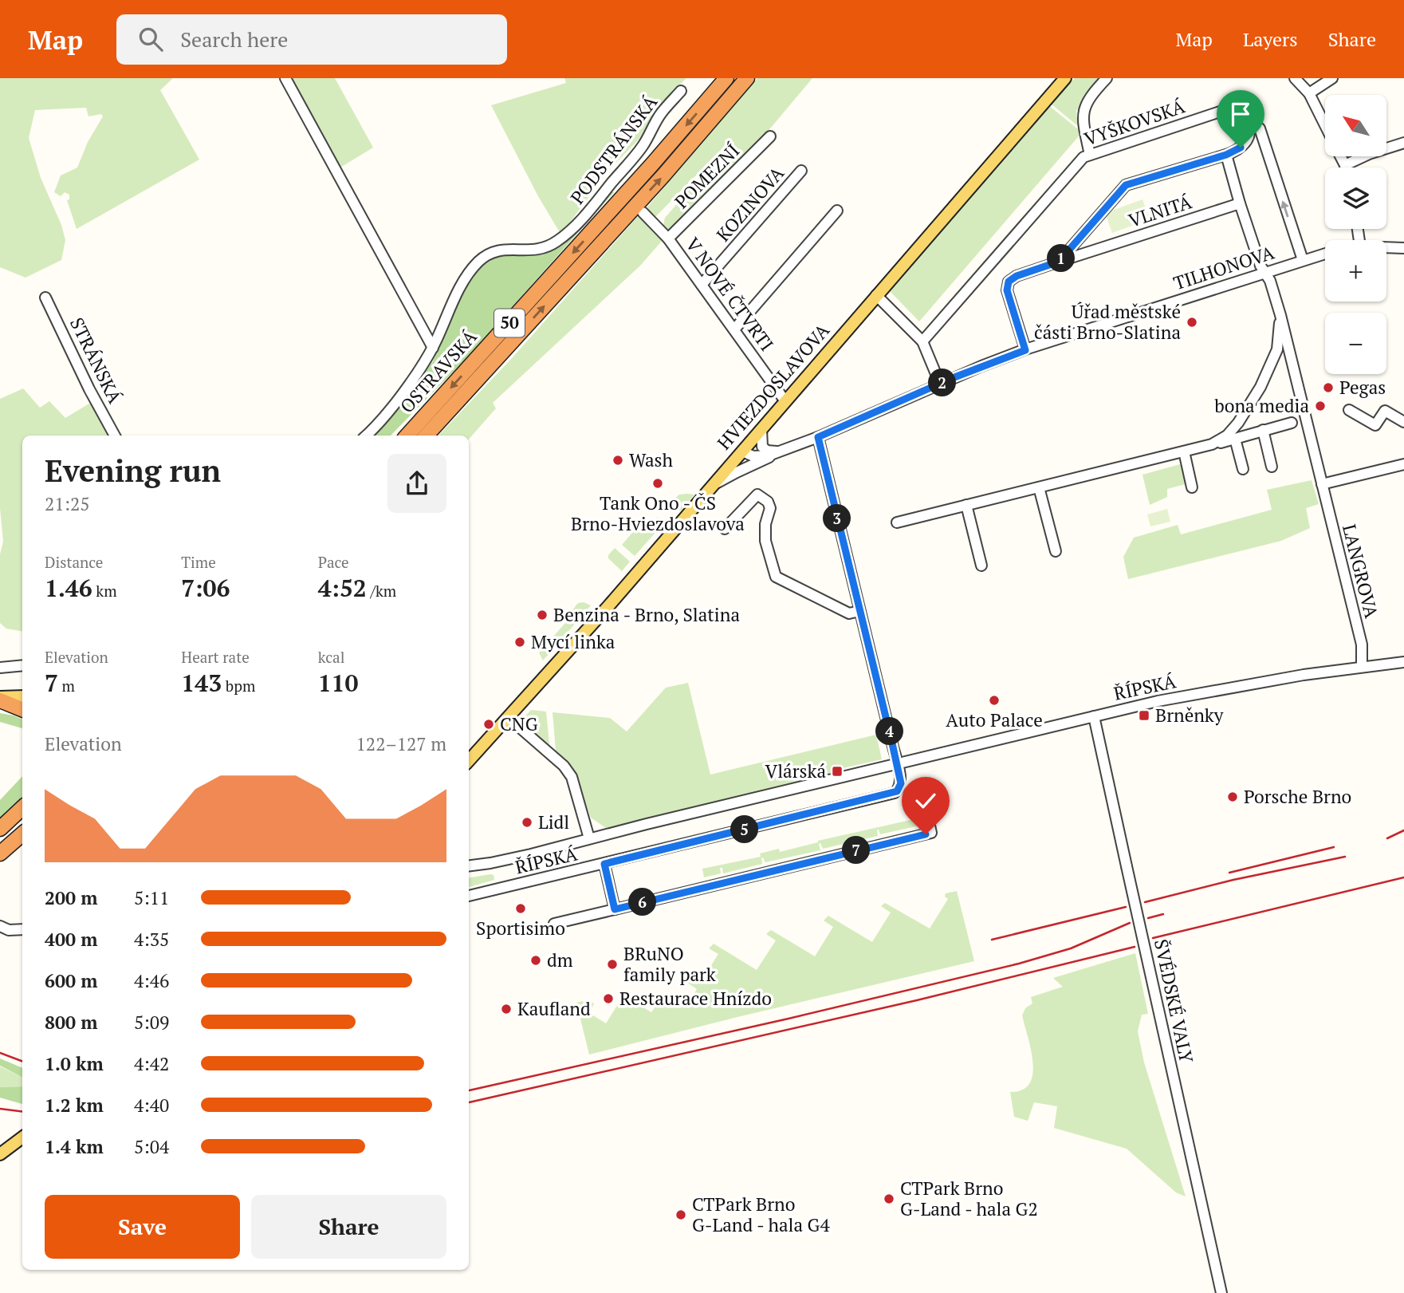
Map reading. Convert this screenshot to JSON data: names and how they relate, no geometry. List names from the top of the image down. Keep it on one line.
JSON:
{"streets":{"highway":["50","OSTRAVSKÁ"],"main road":["HVIEZDOSLAVOVA"],"street":["VYŠKOVSKÁ","PODSTRÁNSKÁ","POMEZNÍ","KOZINOVA","VLNITÁ","TILHONOVA","V NOVÉ ČTVRTI","STRÁNSKÁ","LANGROVA","ŘÍPSKÁ","ŠVÉDSKÉ VALY"]},"crossings":[["VYŠKOVSKÁ","VLNITÁ"],["VYŠKOVSKÁ","TILHONOVA"],["POMEZNÍ","V NOVÉ ČTVRTI"],["KOZINOVA","V NOVÉ ČTVRTI"],["VLNITÁ","TILHONOVA"],["TILHONOVA","HVIEZDOSLAVOVA"],["TILHONOVA","LANGROVA"],["V NOVÉ ČTVRTI","HVIEZDOSLAVOVA"],["50","OSTRAVSKÁ"],["LANGROVA","ŘÍPSKÁ"],["ŘÍPSKÁ","ŠVÉDSKÉ VALY"]],"places":{"other":["Úřad městské části Brno-Slatina","Pegas","bona media","Wash","Tank Ono - ČS Brno-Hviezdoslavova","Benzina - Brno, Slatina","Mycí linka","Auto Palace","CNG","Porsche Brno","Lidl","Sportisimo","dm","BRuNO family park","Restaurace Hnízdo","Kaufland","CTPark Brno G-Land - hala G2","CTPark Brno G-Land - hala G4"],"transit":["Brněnky","Vlárská"]},"north":"top left","page":{"header":"Map","search":"Search here","nav":["Map","Layers","Share"],"map_buttons":["+","−"],"pins":["1","2","3","4","5","7","6"],"heading":["Evening run","21:25"],"stats":[["Distance","1.46 km"],["Time","7:06"],["Pace","4:52 /km"],["Elevation","7 m"],["Heart rate","143 bpm"],["kcal","110"]],"chart":["Elevation","122–127 m"],"list":[{"name":"200 m","note":"5:11"},{"name":"400 m","note":"4:35"},{"name":"600 m","note":"4:46"},{"name":"800 m","note":"5:09"},{"name":"1.0 km","note":"4:42"},{"name":"1.2 km","note":"4:40"},{"name":"1.4 km","note":"5:04"}],"buttons":["Save","Share"]}}
